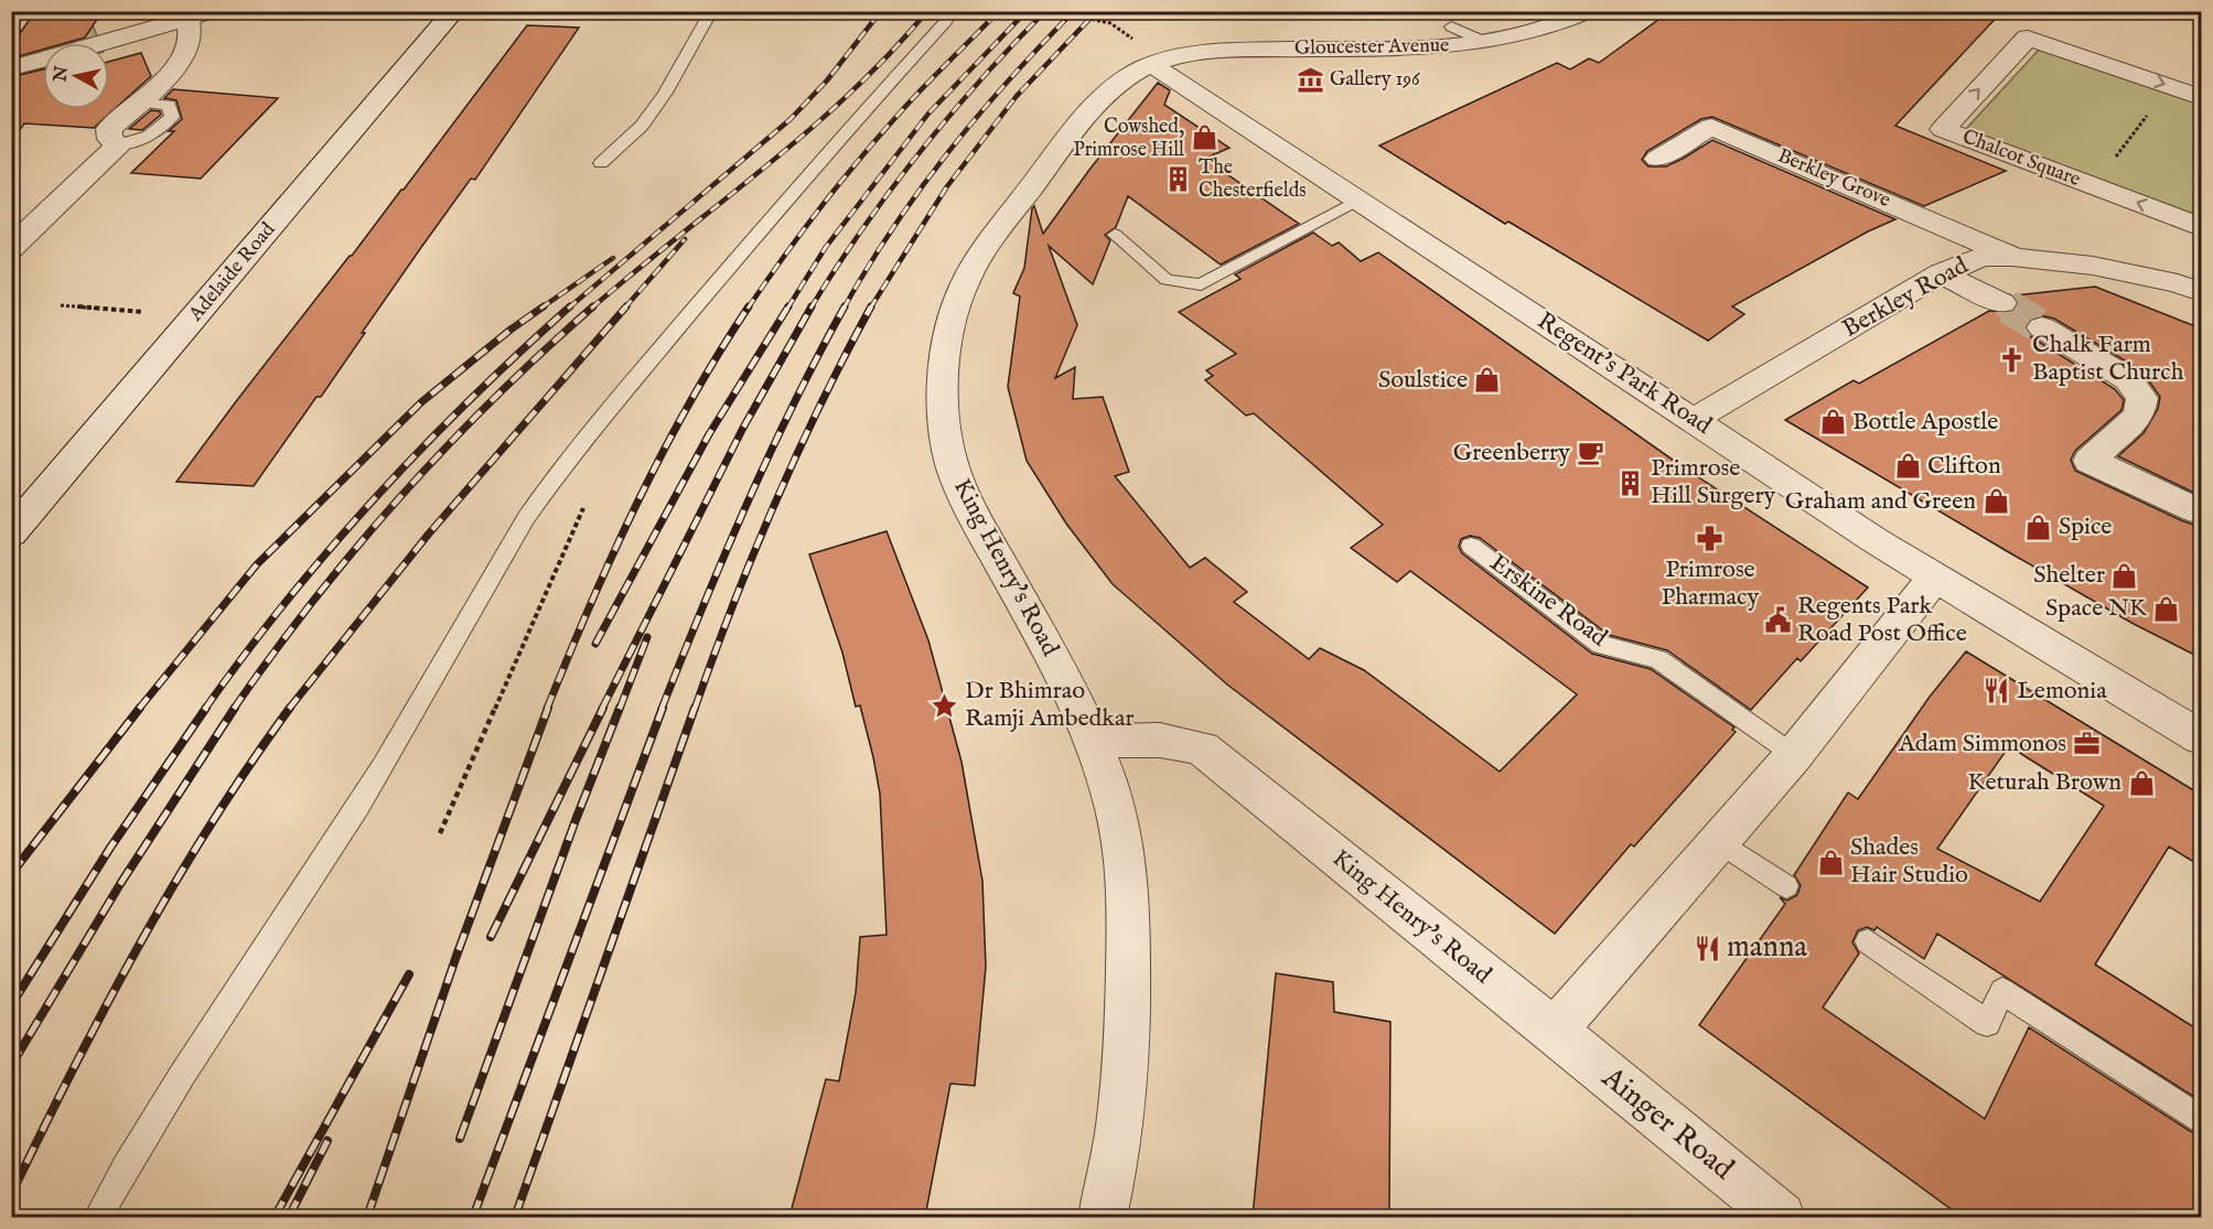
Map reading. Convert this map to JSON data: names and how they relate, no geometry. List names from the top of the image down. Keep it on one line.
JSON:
{"streets":{"street":["Gloucester Avenue","Chalcot Square","Berkley Grove","Adelaide Road","Berkley Road","Regent's Park Road","King Henry's Road","Ainger Road"],"lane":["Erskine Road"]},"crossings":[["Gloucester Avenue","Regent's Park Road"],["Gloucester Avenue","King Henry's Road"],["Berkley Grove","Berkley Road"],["Berkley Road","Regent's Park Road"],["Regent's Park Road","King Henry's Road"],["King Henry's Road","Ainger Road"]],"places":{"museum":["Gallery 196"],"shop":["Cowshed, Primrose Hill","Soulstice","Bottle Apostle","Clifton","Graham and Green","Spice","Shelter","Space NK","Keturah Brown","Shades Hair Studio"],"building":["The Chesterfields","Primrose Hill Surgery"],"church":["Chalk Farm Baptist Church"],"cafe":["Greenberry"],"pharmacy":["Primrose Pharmacy"],"public building":["Regents Park Road Post Office"],"restaurant":["Lemonia","manna"],"place":["Dr Bhimrao Ramji Ambedkar"],"office":["Adam Simmonos"]},"north":"left"}
